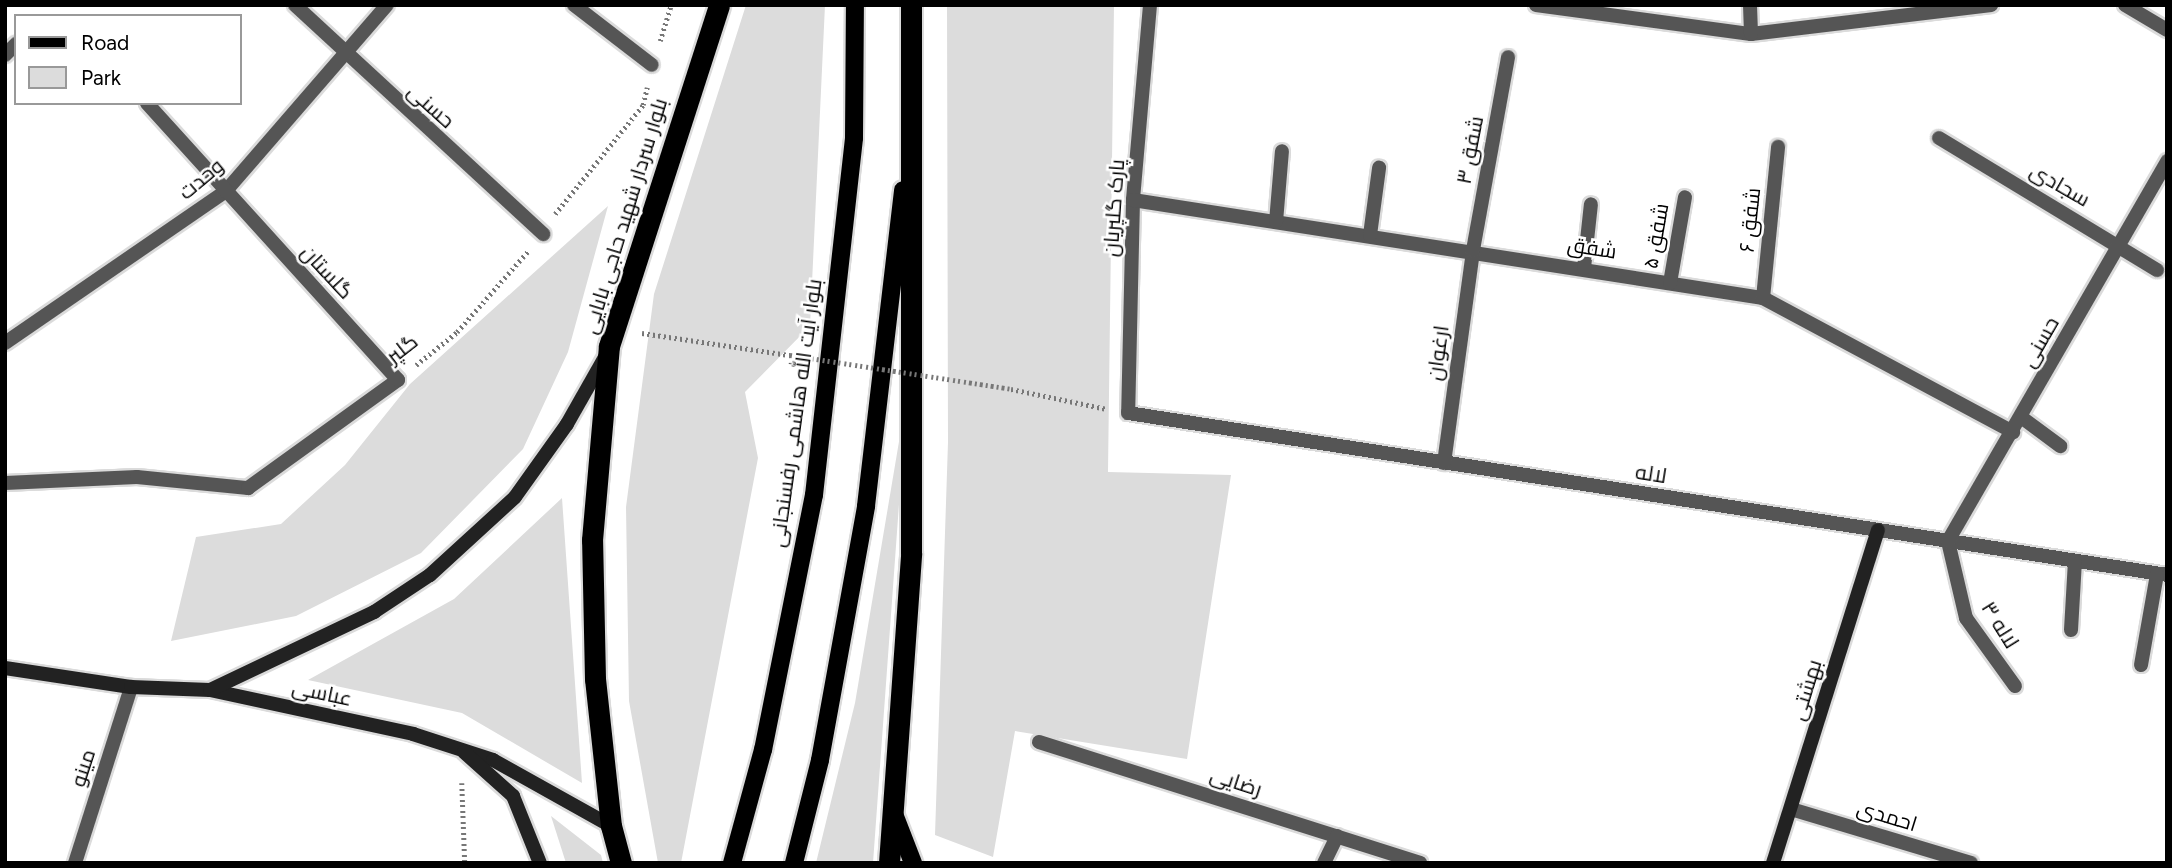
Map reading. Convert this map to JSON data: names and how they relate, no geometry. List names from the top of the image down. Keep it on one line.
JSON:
{"streets":{"highway":["بلوار سردار شهید حاجی بابایی"],"main road":["بلوار آیت الله هاشمی رفسنجانی","بهشتی","عباسی"],"street":["حسنی","شفق ۳","وحدت","سجادی","پارک گلپریان","شفق ۶","شفق ۵","شفق","گلستان","گلپر","ارغوان","لاله","لاله ۳","مینو","رضایی","احمدی"]},"crossings":[["حسنی","وحدت"],["حسنی","سجادی"],["حسنی","شفق"],["حسنی","گلپر"],["حسنی","لاله"],["حسنی","لاله ۳"],["شفق ۳","شفق"],["شفق ۳","ارغوان"],["وحدت","گلستان"],["پارک گلپریان","شفق"],["پارک گلپریان","لاله"],["بلوار سردار شهید حاجی بابایی","عباسی"],["شفق ۶","شفق"],["شفق ۵","شفق"],["شفق","ارغوان"],["گلستان","گلپر"],["ارغوان","لاله"],["لاله","لاله ۳"],["لاله","بهشتی"],["بهشتی","احمدی"],["عباسی","مینو"]],"legend":["Road","Park"]}
